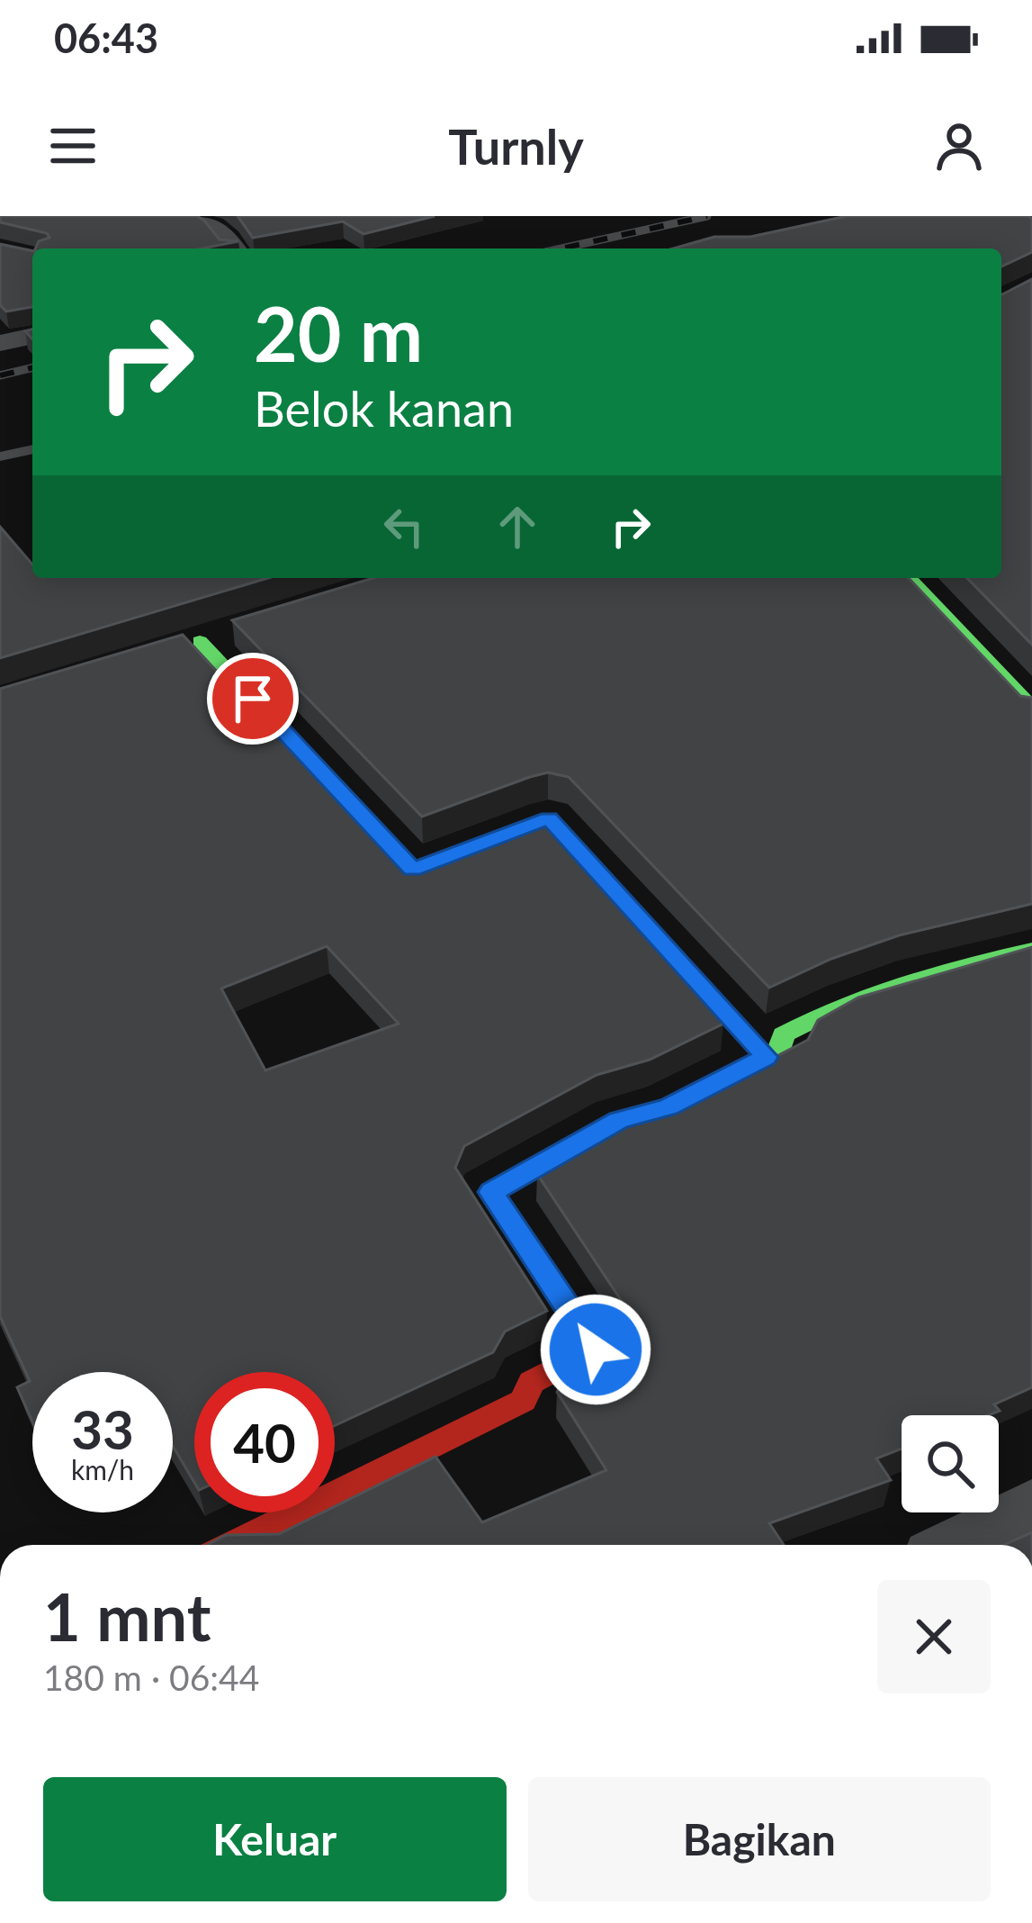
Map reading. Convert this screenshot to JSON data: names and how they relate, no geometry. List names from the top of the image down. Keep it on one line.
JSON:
{"page":{"status":"06:43","header":"Turnly","turn":["20 m","Belok kanan"],"speed":"33 km/h","limit":"40","heading":["1 mnt","180 m · 06:44"],"buttons":["Keluar","Bagikan"]}}
